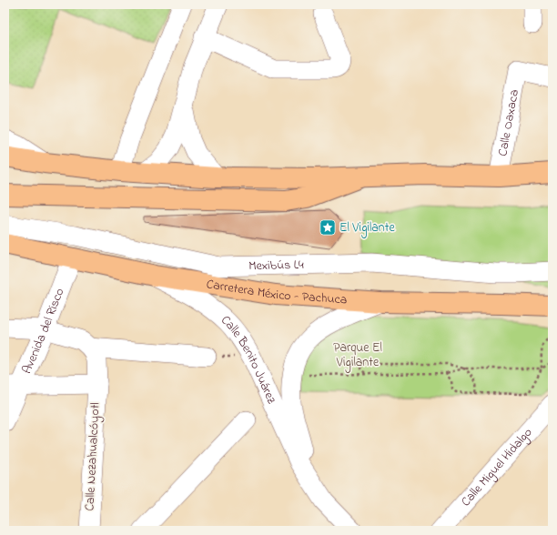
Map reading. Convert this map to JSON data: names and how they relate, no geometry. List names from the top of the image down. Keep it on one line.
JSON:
{"streets":{"main road":["Carretera México - Pachuca"],"street":["Calle Oaxaca","Mexibús L4","Avenida del Risco","Calle Benito Juárez","Calle Nezahualcóyotl","Calle Miguel Hidalgo"]},"crossings":[["Carretera México - Pachuca","Avenida del Risco"],["Carretera México - Pachuca","Calle Benito Juárez"]],"parks":["Parque El Vigilante"],"places":{"place":["El Vigilante"]}}
